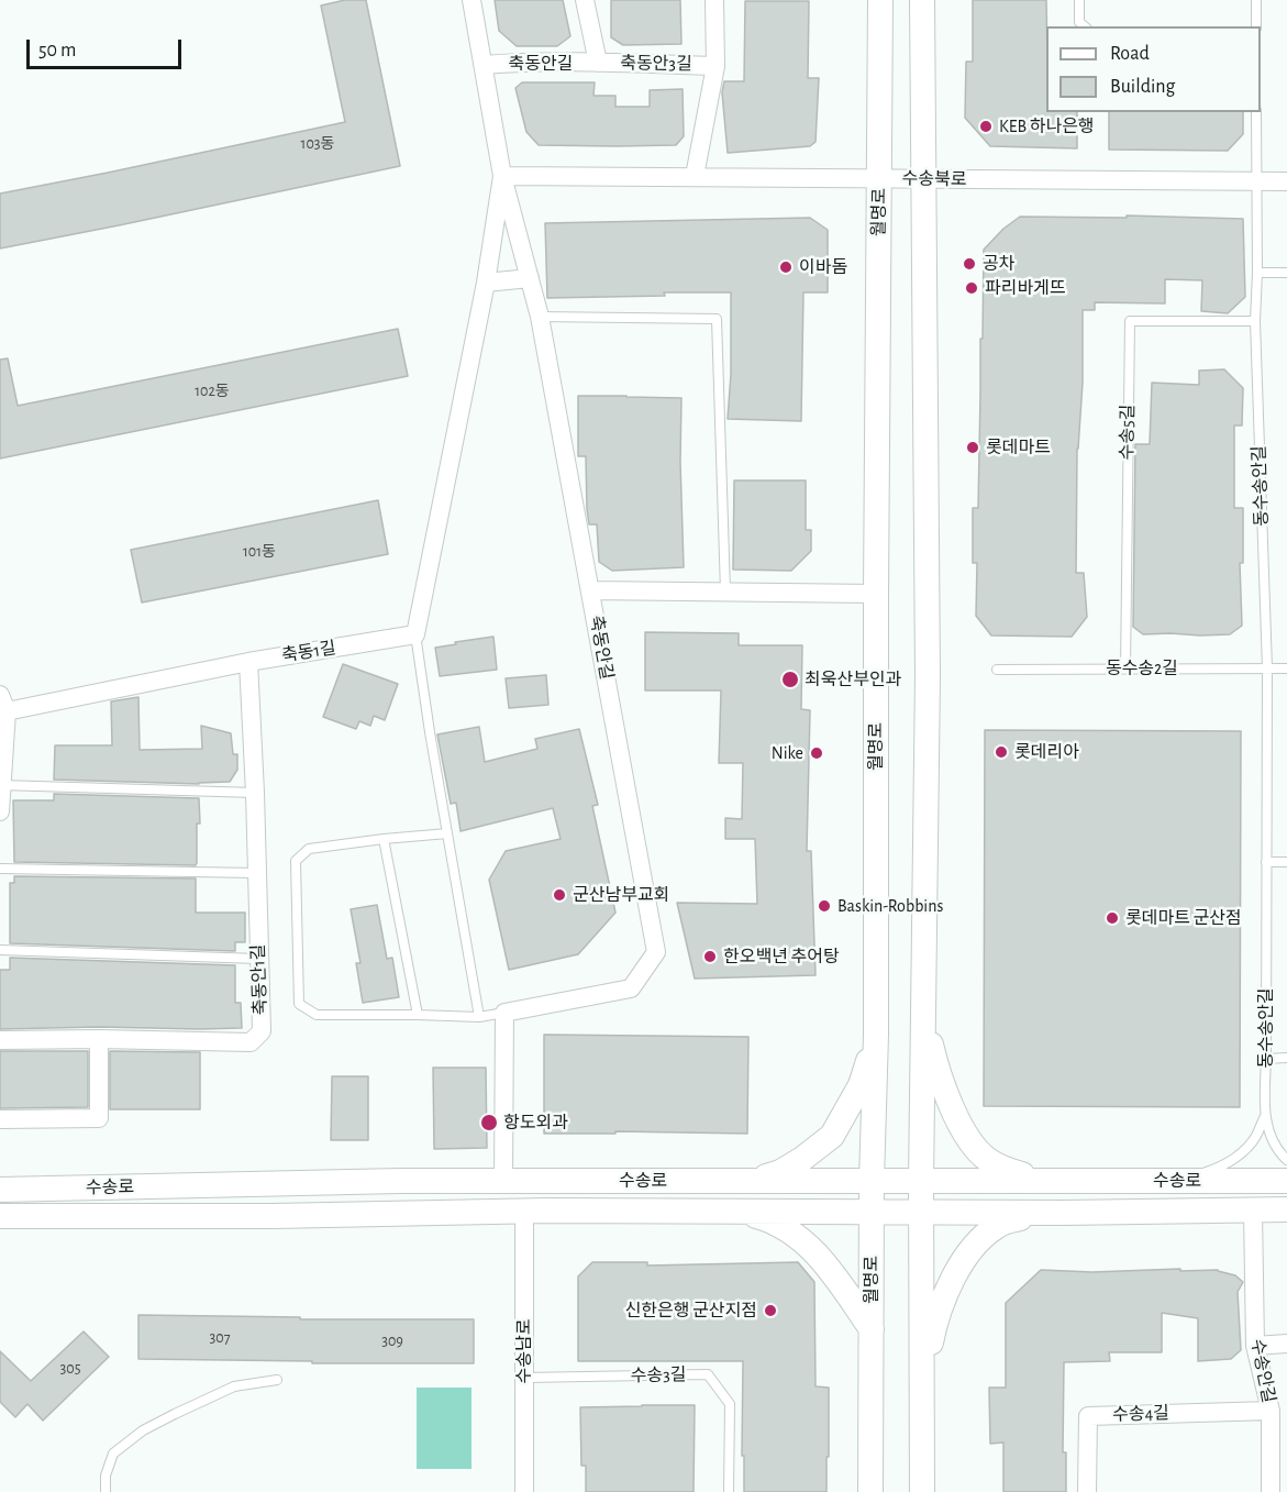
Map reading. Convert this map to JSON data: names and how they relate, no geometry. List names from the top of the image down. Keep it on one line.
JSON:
{"streets":{"street":["축동안길","축동안3길","수송북로","월명로","축동1길","축동안1길","수송로","수송남로","수송안길","수송4길"],"lane":["수송5길","동수송안길","동수송2길","수송3길"]},"crossings":[["축동안길","축동안3길"],["축동안길","수송북로"],["축동안길","축동1길"],["축동안3길","수송북로"],["수송북로","월명로"],["수송북로","동수송안길"],["월명로","수송로"],["수송5길","동수송안길"],["수송5길","동수송2길"],["동수송안길","동수송2길"],["축동1길","축동안1길"],["수송로","수송남로"],["수송로","수송안길"],["수송남로","수송3길"],["수송안길","수송4길"]],"places":["KEB 하나은행","공차","이바돔","파리바게뜨","롯데마트","최욱산부인과","롯데리아","Nike","군산남부교회","Baskin-Robbins","롯데마트 군산점","한오백년 추어탕","항도외과","신한은행 군산지점"],"house_numbers":["103동","102동","101동","307","309","305"],"legend":["Road","Building"],"scale_bar":"50 m"}
